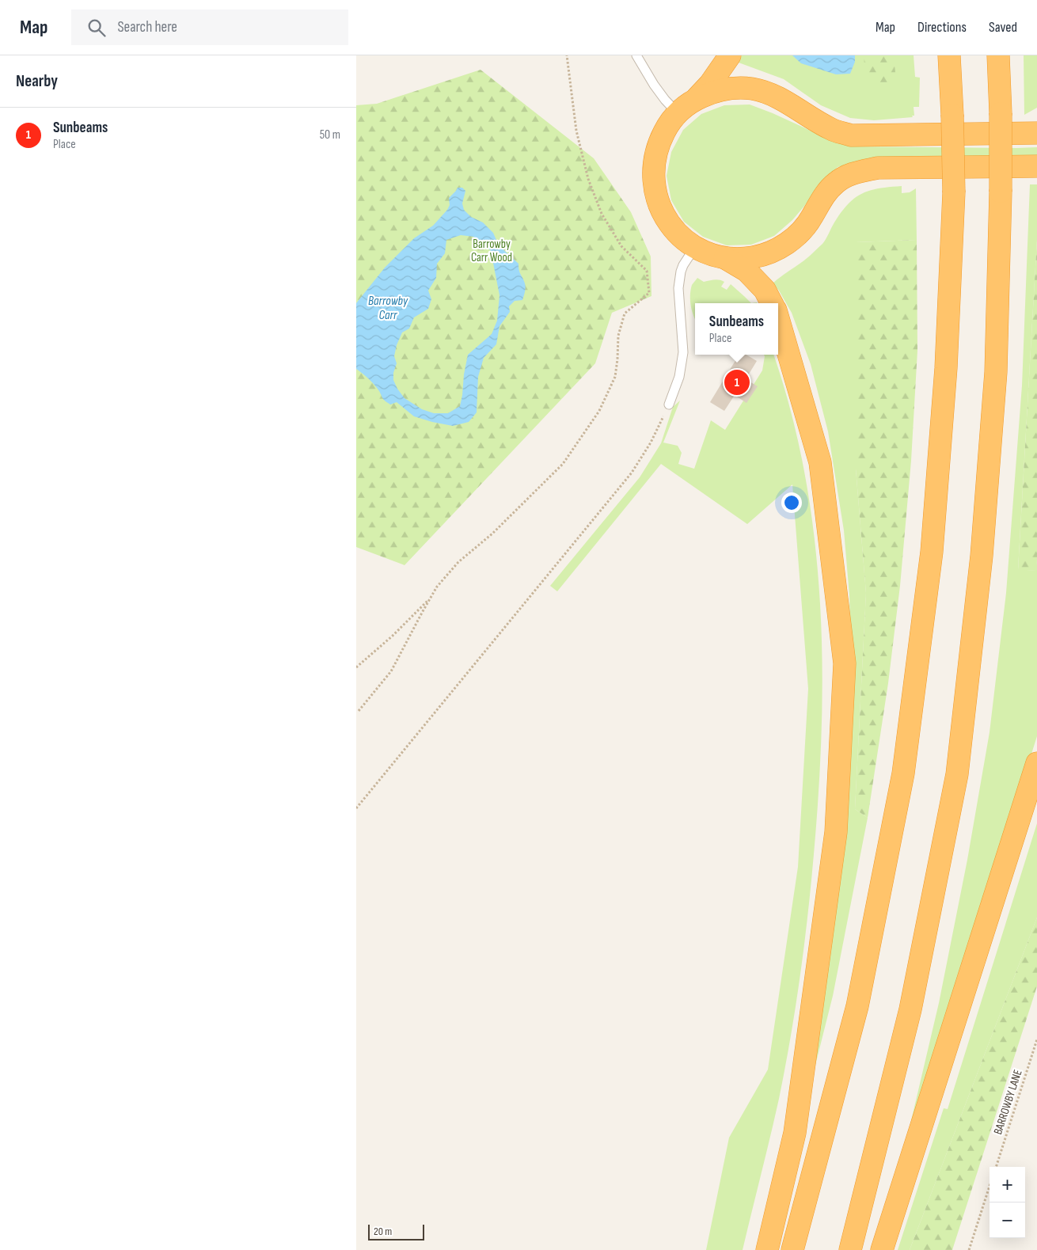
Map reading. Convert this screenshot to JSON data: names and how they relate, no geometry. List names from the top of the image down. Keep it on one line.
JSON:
{"streets":{"path":["BARROWBY LANE"]},"water":["Barrowby Carr"],"parks":["Barrowby Carr Wood"],"scale_bar":"20 m","page":{"header":"Map","search":"Search here","nav":["Map","Directions","Saved"],"heading":"Nearby","list":[{"mark":"1","name":"Sunbeams","note":"Place","value":"50 m"}],"popup":["Sunbeams","Place"],"pins":"1","map_buttons":["+","−"],"scale":"20 m"}}
